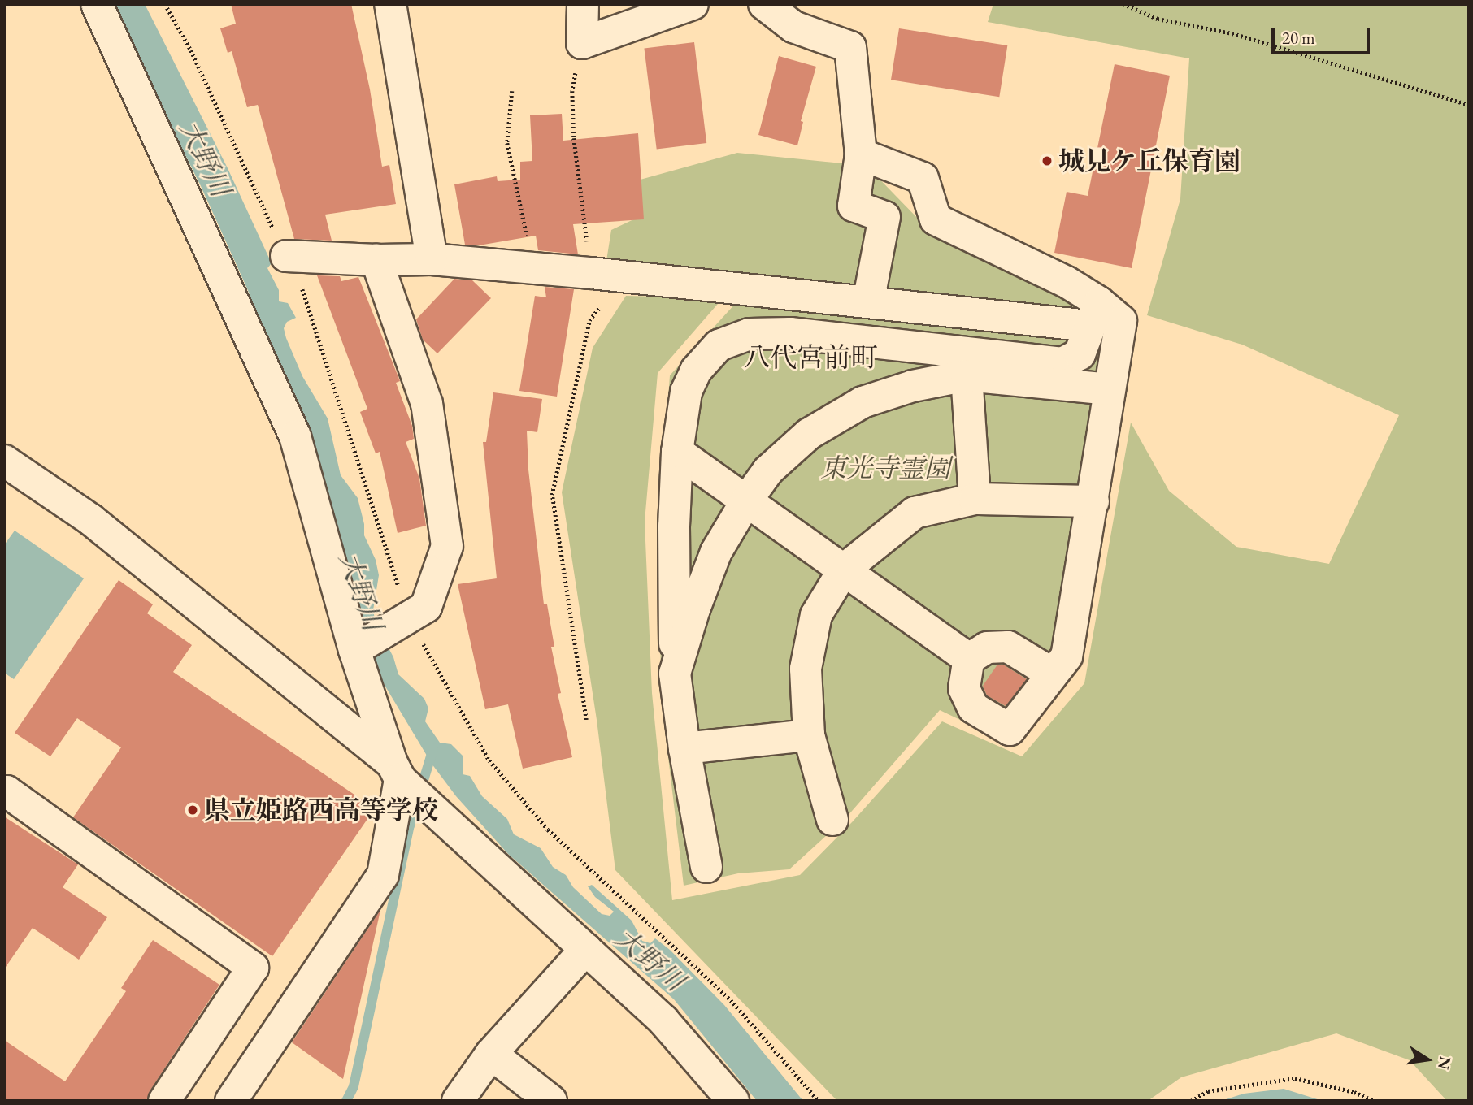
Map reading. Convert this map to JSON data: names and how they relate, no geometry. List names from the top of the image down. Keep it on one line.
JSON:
{"districts":["八代宮前町"],"water":["大野川"],"parks":["東光寺霊園"],"places":["城見ケ丘保育園","県立姫路西高等学校"],"scale_bar":"20 m","north":"right"}
